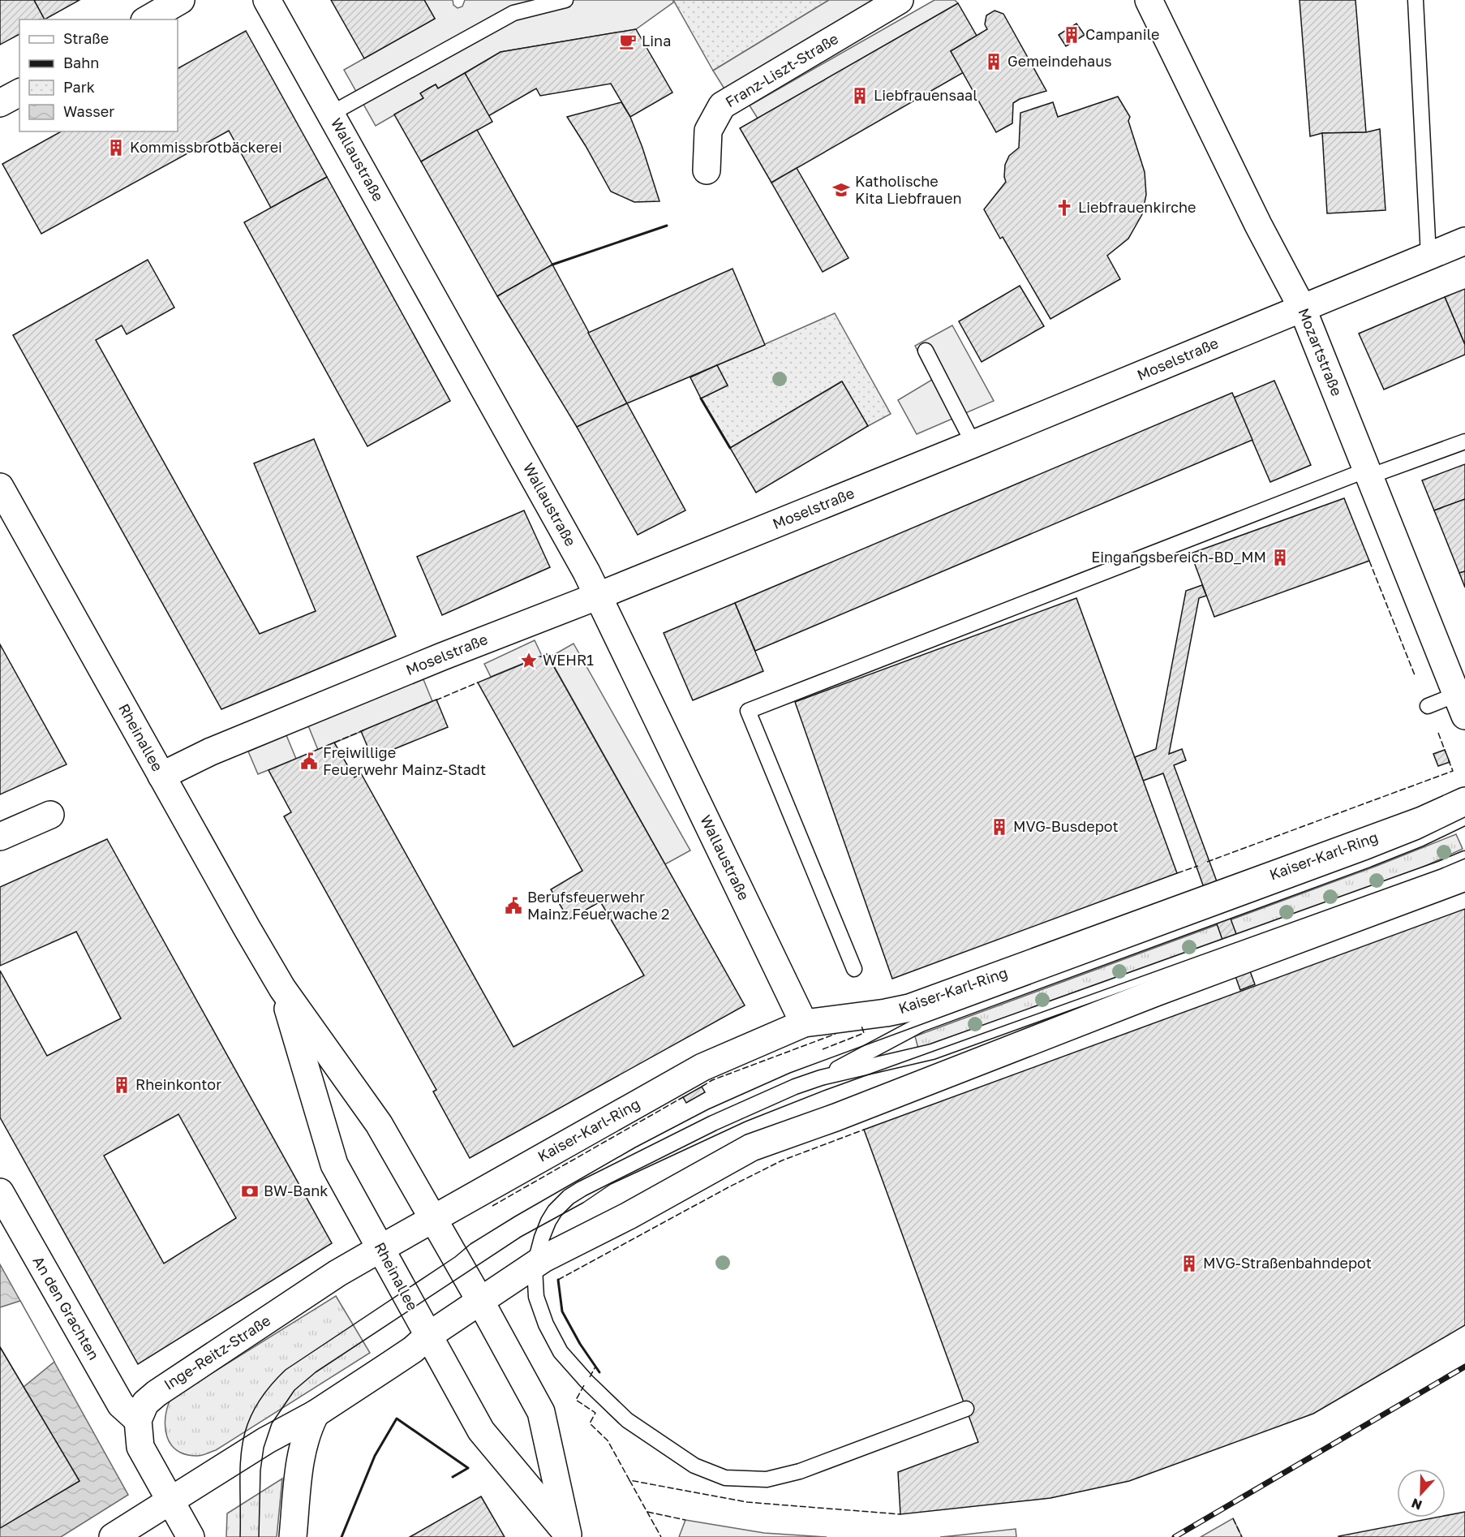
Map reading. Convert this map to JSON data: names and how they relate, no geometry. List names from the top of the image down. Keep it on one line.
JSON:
{"streets":{"street":["Franz-Liszt-Straße","Wallaustraße","Mozartstraße","Moselstraße","Rheinallee","Kaiser-Karl-Ring","An den Grachten","Inge-Reitz-Straße"]},"crossings":[["Wallaustraße","Moselstraße"],["Wallaustraße","Kaiser-Karl-Ring"],["Mozartstraße","Moselstraße"],["Moselstraße","Rheinallee"],["Rheinallee","Kaiser-Karl-Ring"],["Rheinallee","Inge-Reitz-Straße"],["Kaiser-Karl-Ring","Inge-Reitz-Straße"],["An den Grachten","Inge-Reitz-Straße"]],"places":{"building":["Campanile","Gemeindehaus","Liebfrauensaal","Kommissbrotbäckerei","Eingangsbereich-BD_MM","MVG-Busdepot","Rheinkontor","MVG-Straßenbahndepot"],"cafe":["Lina"],"school or university":["Katholische Kita Liebfrauen"],"church":["Liebfrauenkirche"],"place":["WEHR1"],"public building":["Freiwillige Feuerwehr Mainz-Stadt","Berufsfeuerwehr Mainz Feuerwache 2"],"bank":["BW-Bank"]},"legend":["Straße","Bahn","Park","Wasser"],"north":"bottom"}
